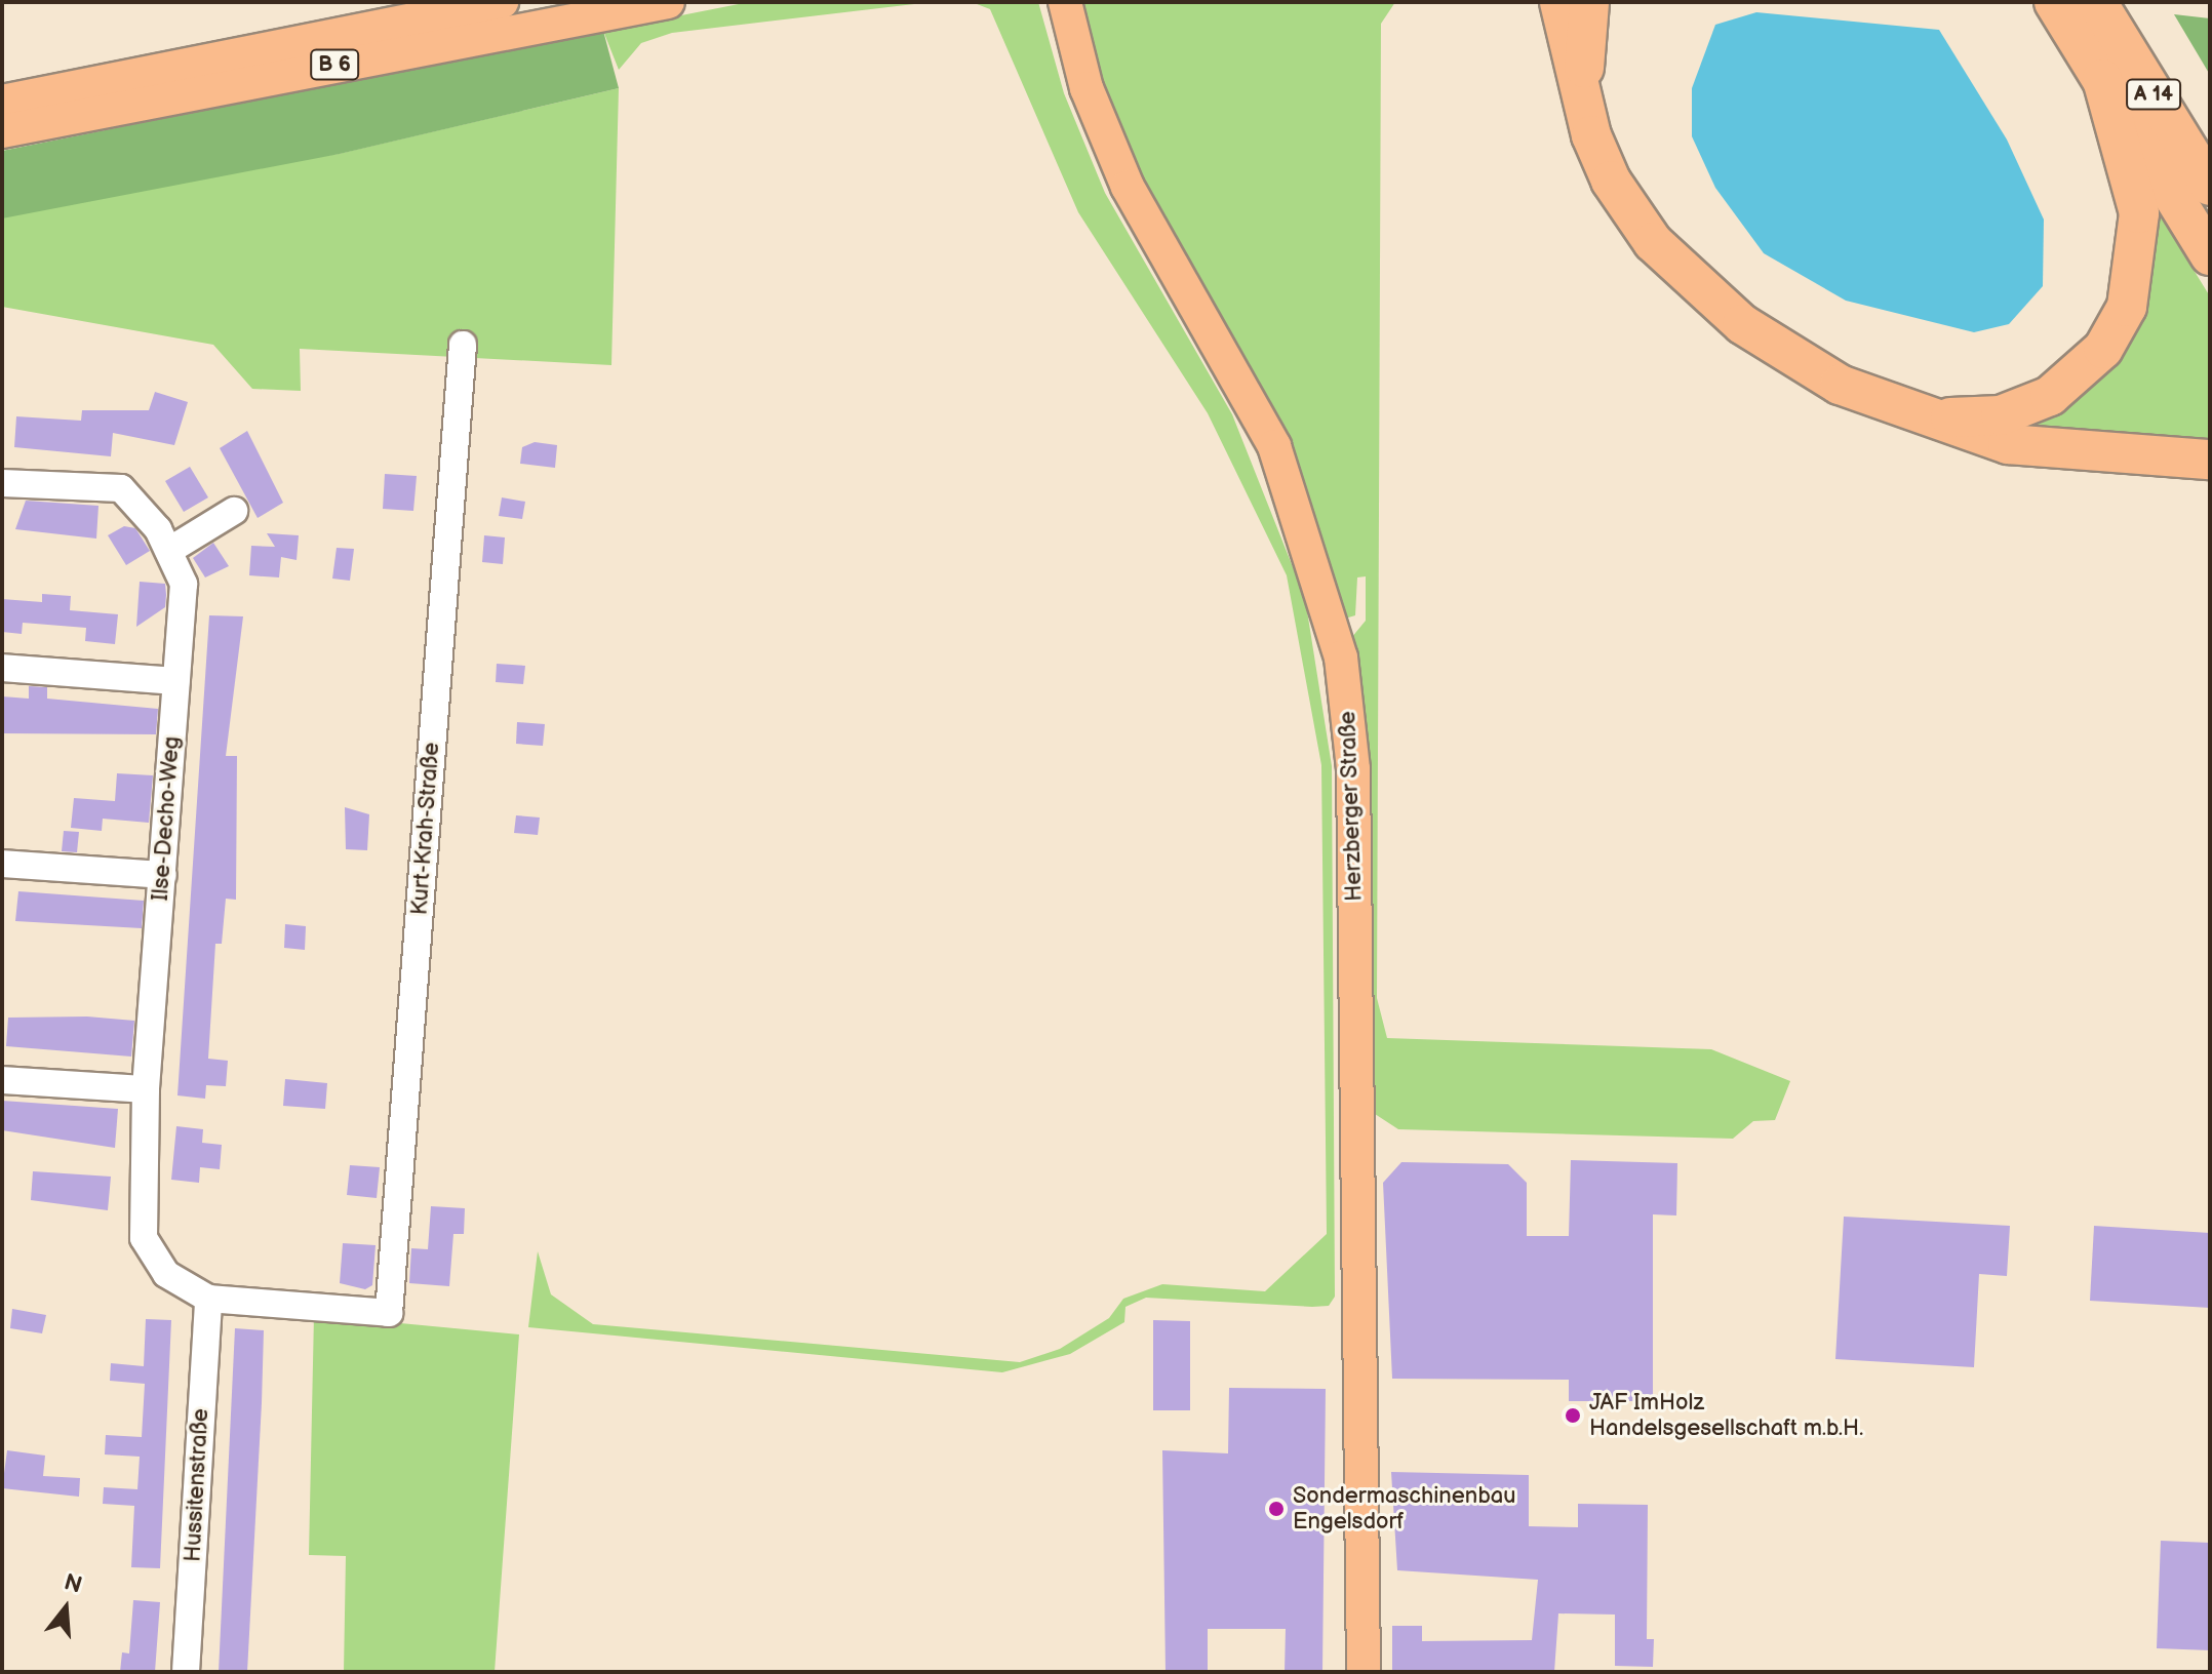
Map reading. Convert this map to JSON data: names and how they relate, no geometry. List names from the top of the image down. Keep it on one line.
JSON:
{"streets":{"highway":["A 14"],"main road":["B 6","Herzberger Straße"],"street":["Ilse-Decho-Weg","Kurt-Krah-Straße","Hussitenstraße"]},"crossings":[["Ilse-Decho-Weg","Kurt-Krah-Straße"],["Ilse-Decho-Weg","Hussitenstraße"],["Kurt-Krah-Straße","Hussitenstraße"]],"places":["JAF ImHolz Handelsgesellschaft m.b.H.","Sondermaschinenbau Engelsdorf"],"north":"top"}
